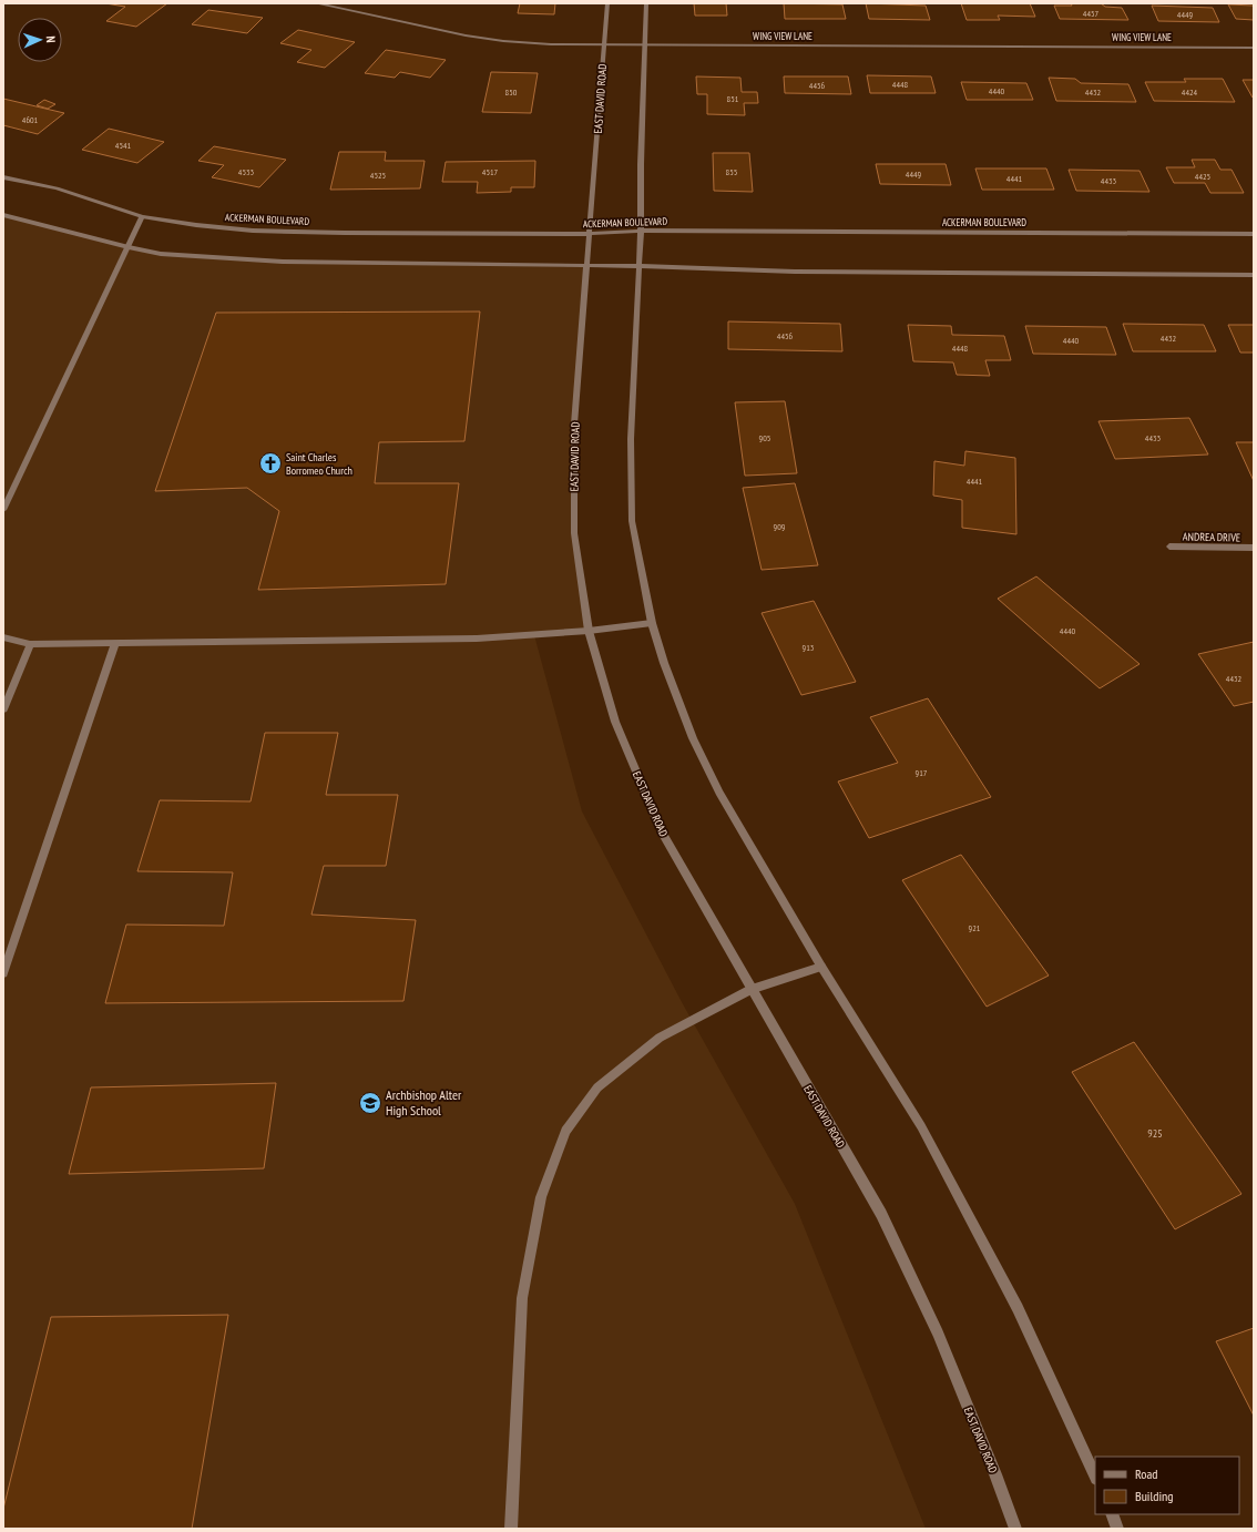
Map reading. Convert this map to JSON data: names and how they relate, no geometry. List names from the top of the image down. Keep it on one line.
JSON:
{"streets":{"street":["WING VIEW LANE","EAST DAVID ROAD","ACKERMAN BOULEVARD","ANDREA DRIVE"]},"crossings":[["WING VIEW LANE","EAST DAVID ROAD"],["EAST DAVID ROAD","ACKERMAN BOULEVARD"]],"places":{"church":["Saint Charles Borromeo Church"],"school or university":["Archbishop Alter High School"]},"house_numbers":["4457","4449","4448","4456","4440","850","4432","4424","851","4601","4541","4533","4517","855","4449","4525","4425","4441","4433","4456","4432","4440","4448","905","4433","4441","909","4440","913","4432","917","921","925"],"legend":["Road","Building"],"north":"right"}
